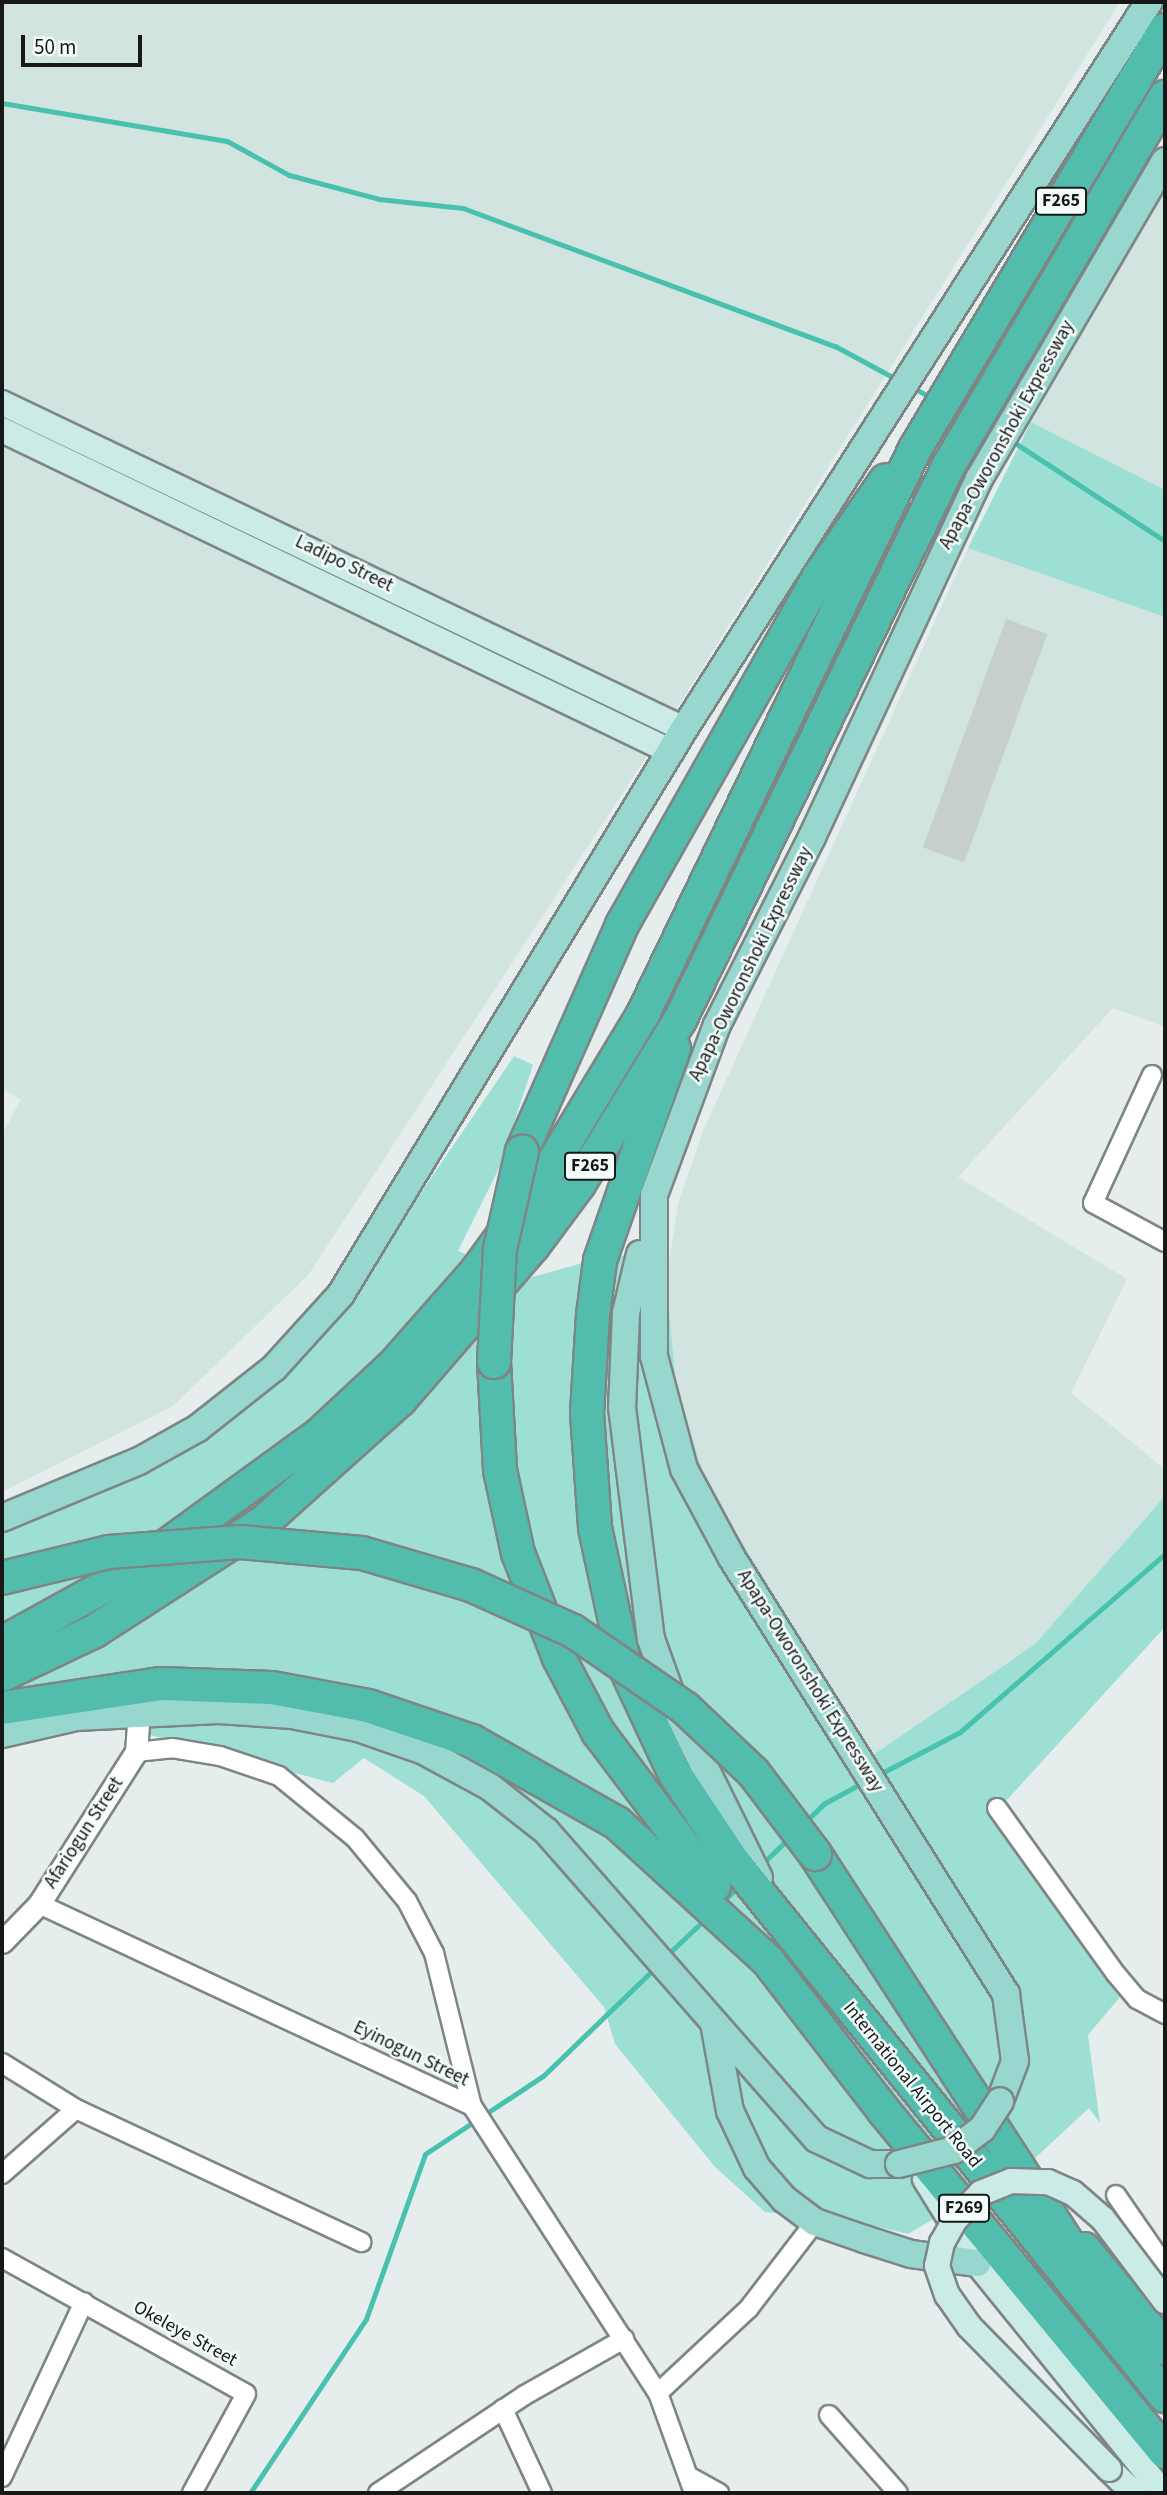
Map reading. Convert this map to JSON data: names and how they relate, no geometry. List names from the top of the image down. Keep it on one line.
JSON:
{"streets":{"highway":["F265","Apapa-Oworonshoki Expressway","International Airport Road","F269"],"main road":["Ladipo Street"],"street":["Afariogun Street","Eyinogun Street","Okeleye Street"]},"crossings":[["Apapa-Oworonshoki Expressway","Afariogun Street"],["Afariogun Street","Eyinogun Street"]],"scale_bar":"50 m"}
